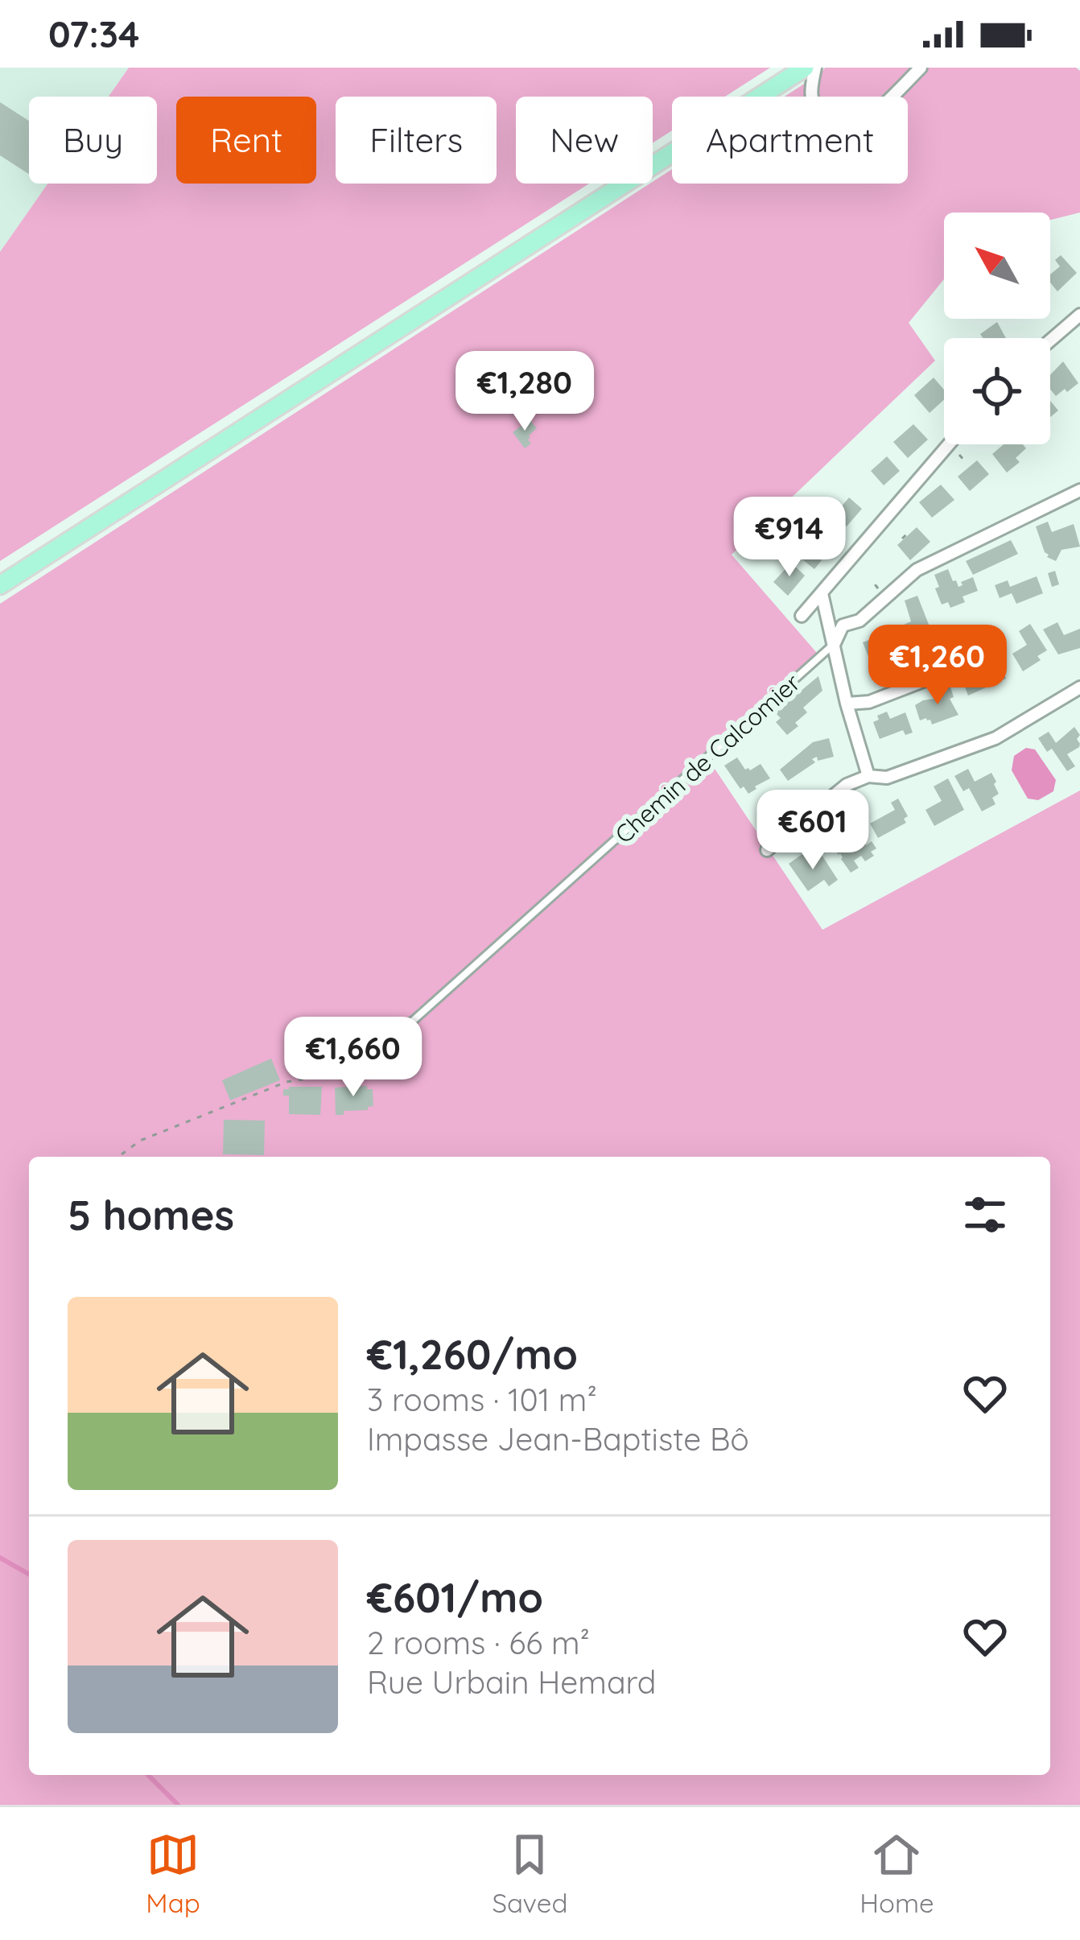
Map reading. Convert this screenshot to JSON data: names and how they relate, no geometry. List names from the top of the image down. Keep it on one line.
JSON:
{"streets":{"street":["Chemin de Calcomier"]},"north":"top left","page":{"status":"07:34","chip":["Buy","Rent","Filters","New","Apartment"],"price":["€1,280","€914","€1,260","€601","€1,660"],"heading":"5 homes","list":[{"name":"€1,260/mo","note":"3 rooms · 101 m² · Impasse Jean-Baptiste Bô"},{"name":"€601/mo","note":"2 rooms · 66 m² · Rue Urbain Hemard"}],"tabs":["Map","Saved","Home"]}}
